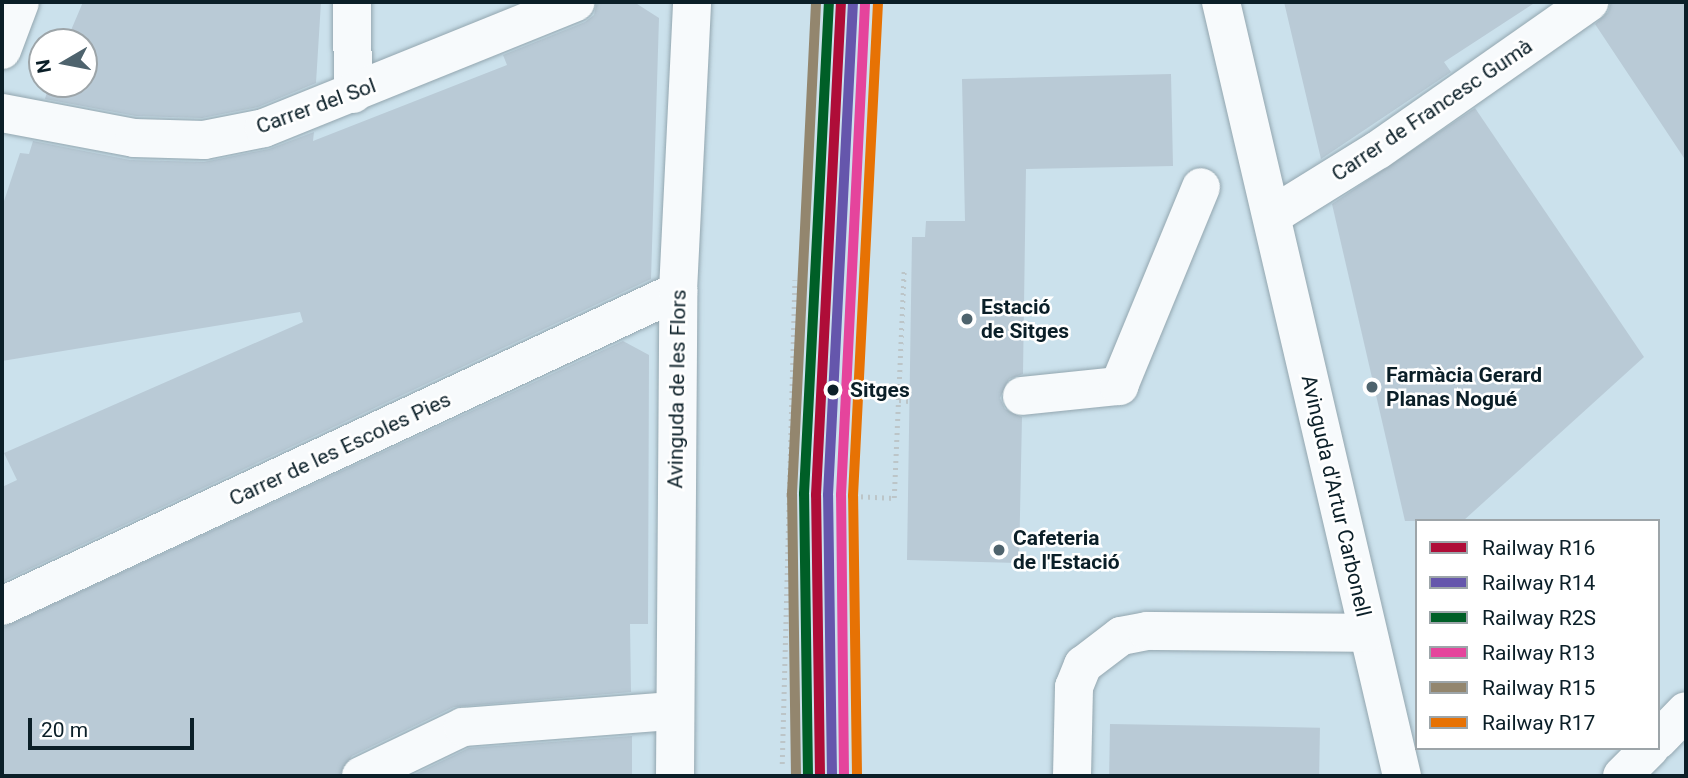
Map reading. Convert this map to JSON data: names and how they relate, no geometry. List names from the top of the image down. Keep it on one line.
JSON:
{"streets":{"street":["Carrer del Sol","Carrer de Francesc Gumà","Avinguda de les Flors","Carrer de les Escoles Pies","Avinguda d'Artur Carbonell"]},"crossings":[["Carrer de Francesc Gumà","Avinguda d'Artur Carbonell"],["Avinguda de les Flors","Carrer de les Escoles Pies"]],"places":["Estació de Sitges","Farmàcia Gerard Planas Nogué","Sitges","Cafeteria de l'Estació"],"lines":["rail line R16","rail line R2S","rail line R15","rail line R14","rail line R13","rail line R17"],"legend":["Railway R16","Railway R14","Railway R2S","Railway R13","Railway R15","Railway R17"],"scale_bar":"20 m","north":"left"}
